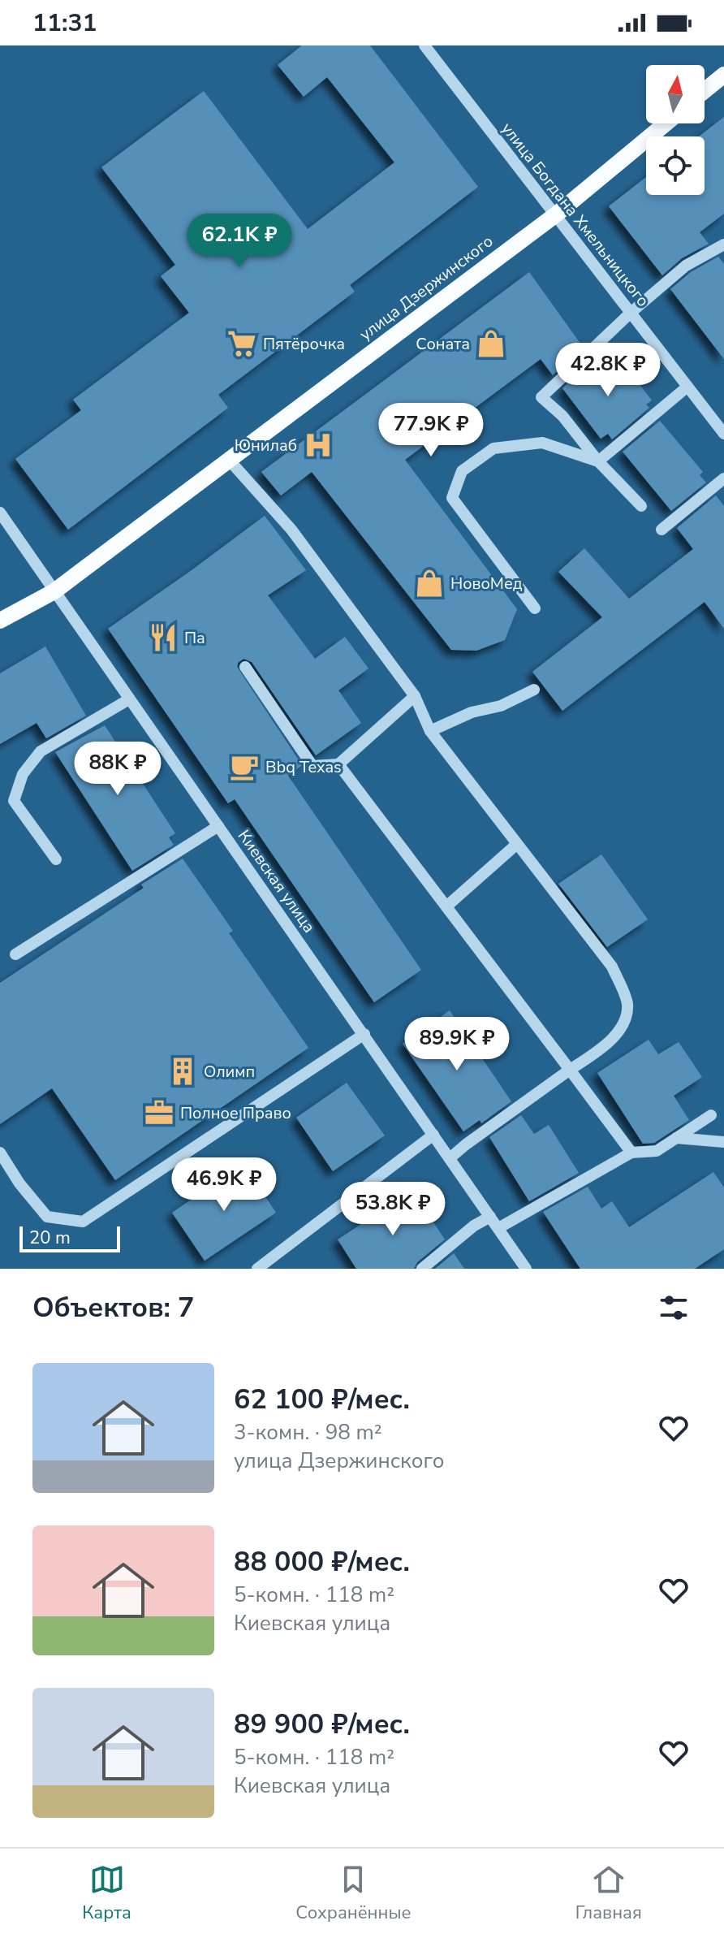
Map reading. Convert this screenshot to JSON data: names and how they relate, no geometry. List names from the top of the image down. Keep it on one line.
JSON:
{"streets":{"main road":["улица Дзержинского"],"street":["улица Богдана Хмельницкого","Киевская улица"]},"crossings":[["улица Богдана Хмельницкого","улица Дзержинского"],["улица Дзержинского","Киевская улица"]],"places":{"supermarket":["Пятёрочка"],"shop":["Соната","НовоМед"],"hospital":["Юнилаб"],"restaurant":["Па"],"cafe":["Bbq Texas"],"building":["Олимп"],"office":["Полное Право"]},"scale_bar":"20 m","north":"top","page":{"status":"11:31","price":["62.1K ₽","42.8K ₽","77.9K ₽","88K ₽","89.9K ₽","46.9K ₽","53.8K ₽"],"scale":"20 m","heading":"Объектов: 7","list":[{"name":"62 100 ₽/мес.","note":"3-комн. · 98 m² · улица Дзержинского"},{"name":"88 000 ₽/мес.","note":"5-комн. · 118 m² · Киевская улица"},{"name":"89 900 ₽/мес.","note":"5-комн. · 118 m² · Киевская улица"}],"tabs":["Карта","Сохранённые","Главная"]}}
